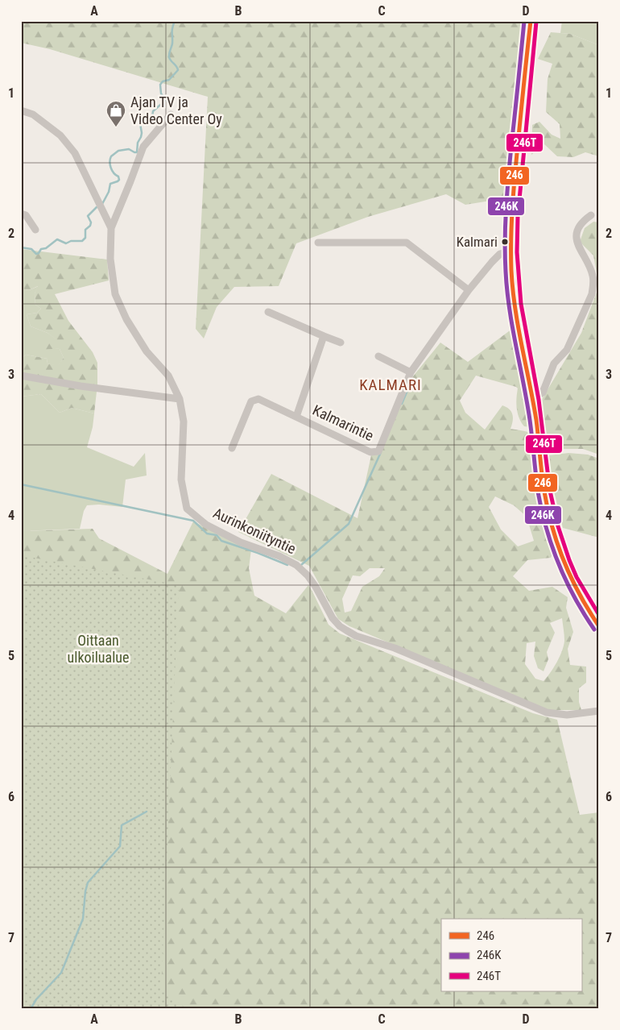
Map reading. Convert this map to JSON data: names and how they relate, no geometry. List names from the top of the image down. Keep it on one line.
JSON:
{"streets":{"street":["Kalmarintie","Aurinkoniityntie"]},"districts":["KALMARI"],"parks":["Oittaan ulkoilualue"],"places":{"shop":["Ajan TV ja Video Center Oy"],"other":["Kalmari"]},"lines":["transit line 246","transit line 246K","transit line 246T"],"legend":["246","246K","246T"],"grid":{"columns":["A","B","C","D"],"rows":["1","2","3","4","5","6","7"]}}
